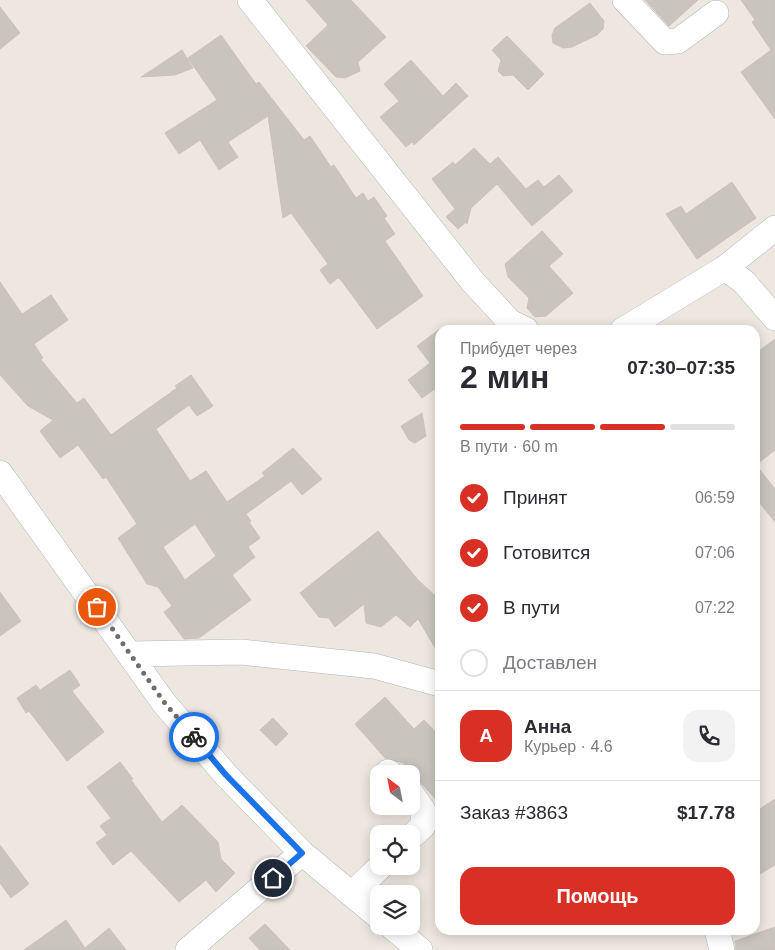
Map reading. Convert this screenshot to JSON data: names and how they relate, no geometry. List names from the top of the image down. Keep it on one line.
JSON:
{"north":"top left","page":{"heading":["2 мин","Прибудет через","07:30–07:35"],"panel":["Анна","Курьер · 4.6","Заказ #3863","$17.78"],"bar":"В пути · 60 m","list":[["Принят","06:59"],["Готовится","07:06"],["В пути","07:22"],"Доставлен"],"round":"А","buttons":"Помощь"}}
